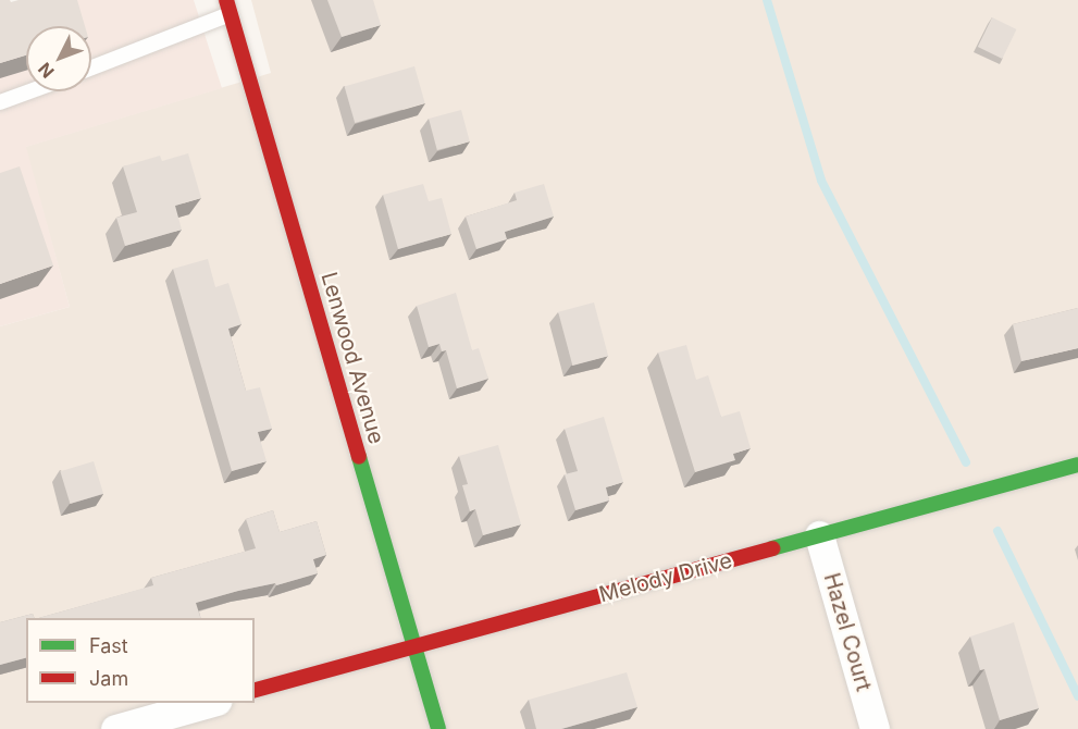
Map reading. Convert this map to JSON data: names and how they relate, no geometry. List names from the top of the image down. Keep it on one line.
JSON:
{"streets":{"street":["Lenwood Avenue","Melody Drive","Hazel Court"]},"crossings":[["Lenwood Avenue","Melody Drive"],["Melody Drive","Hazel Court"]],"legend":["Fast","Jam"],"north":"bottom left"}
